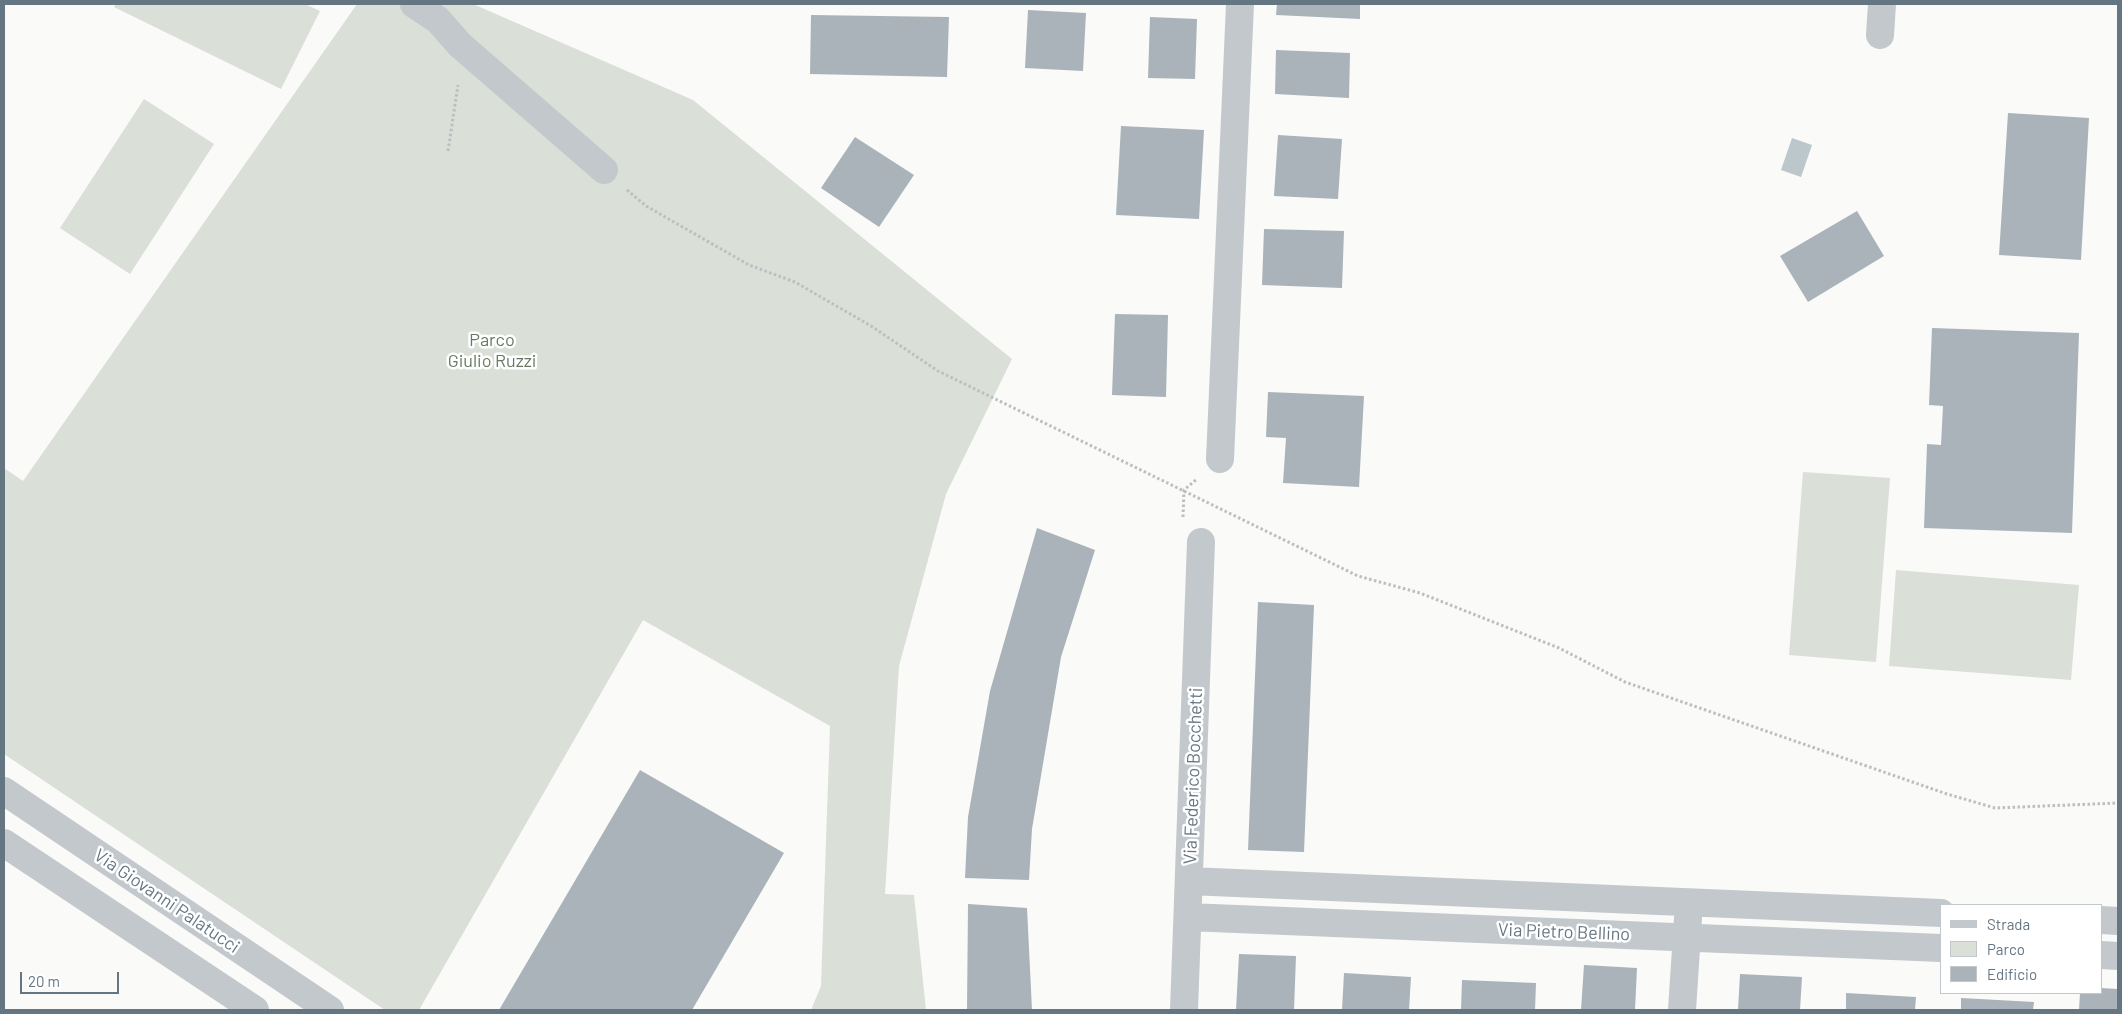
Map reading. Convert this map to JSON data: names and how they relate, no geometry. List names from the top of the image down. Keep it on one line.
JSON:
{"streets":{"street":["Via Federico Bocchetti","Via Giovanni Palatucci","Via Pietro Bellino"]},"crossings":[["Via Federico Bocchetti","Via Pietro Bellino"]],"parks":["Parco Giulio Ruzzi"],"legend":["Strada","Parco","Edificio"],"scale_bar":"20 m"}
